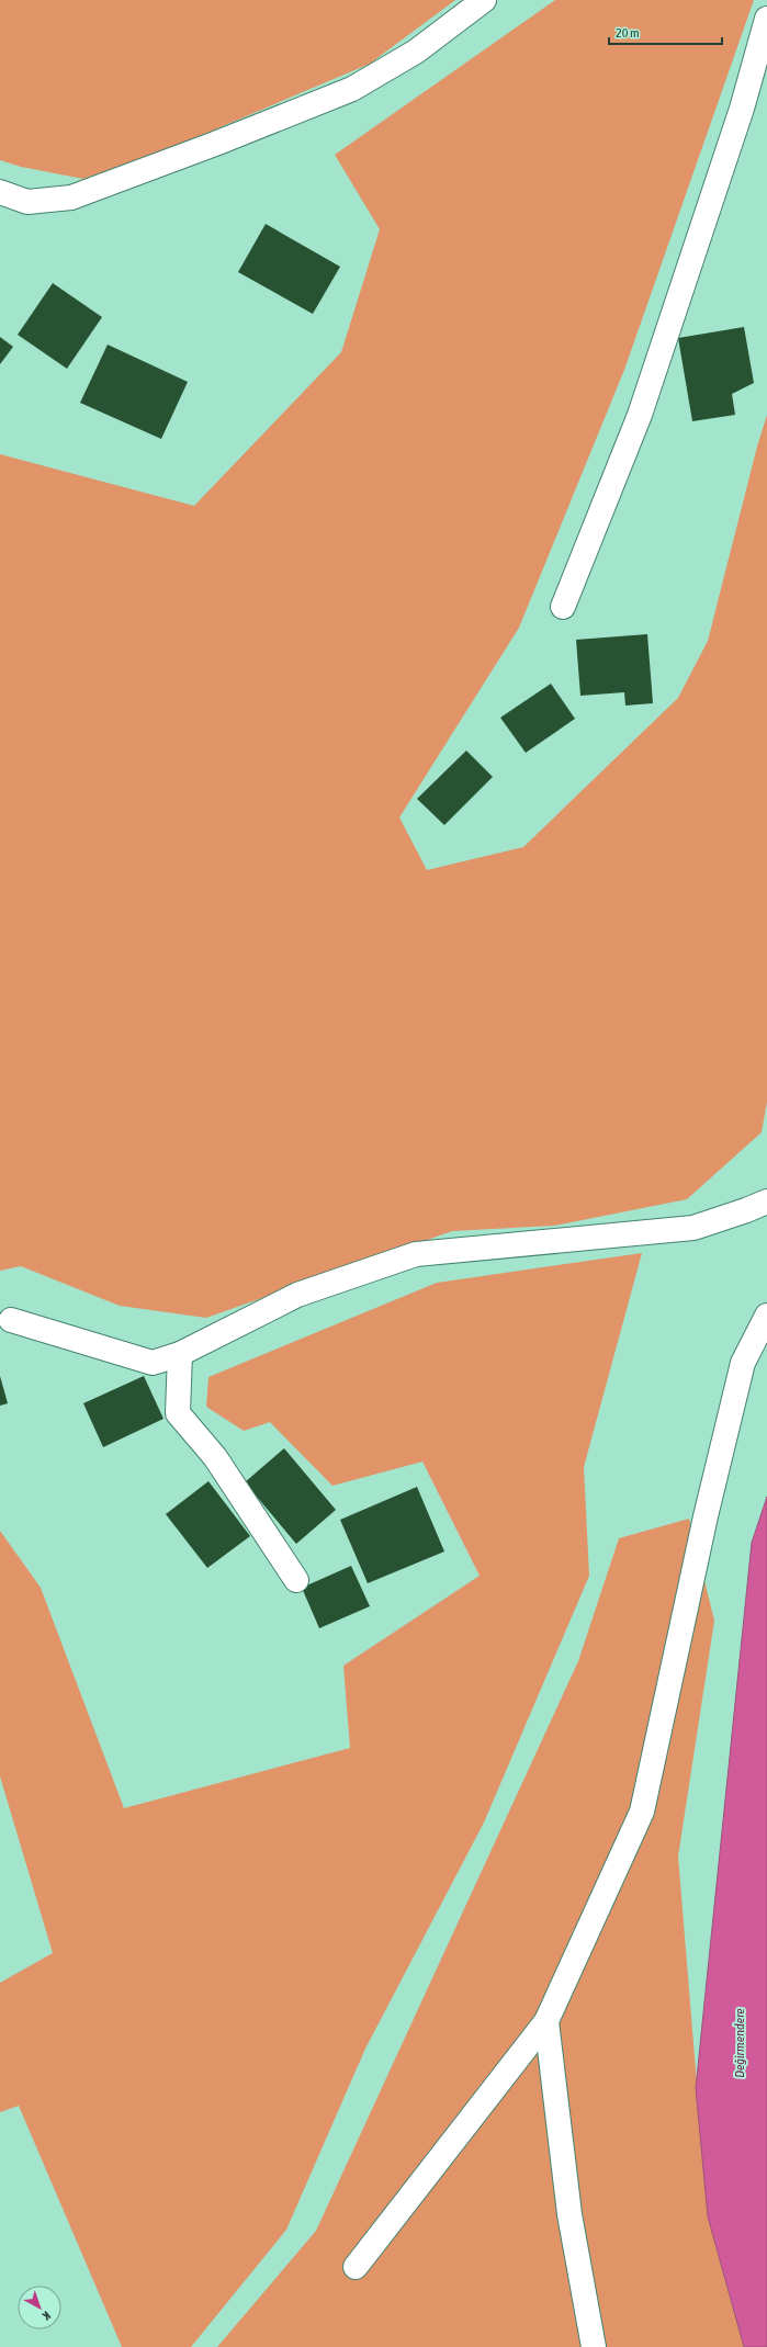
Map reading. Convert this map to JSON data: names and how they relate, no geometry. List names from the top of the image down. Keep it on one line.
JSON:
{"water":["Değirmendere"],"scale_bar":"20 m","north":"bottom right"}
